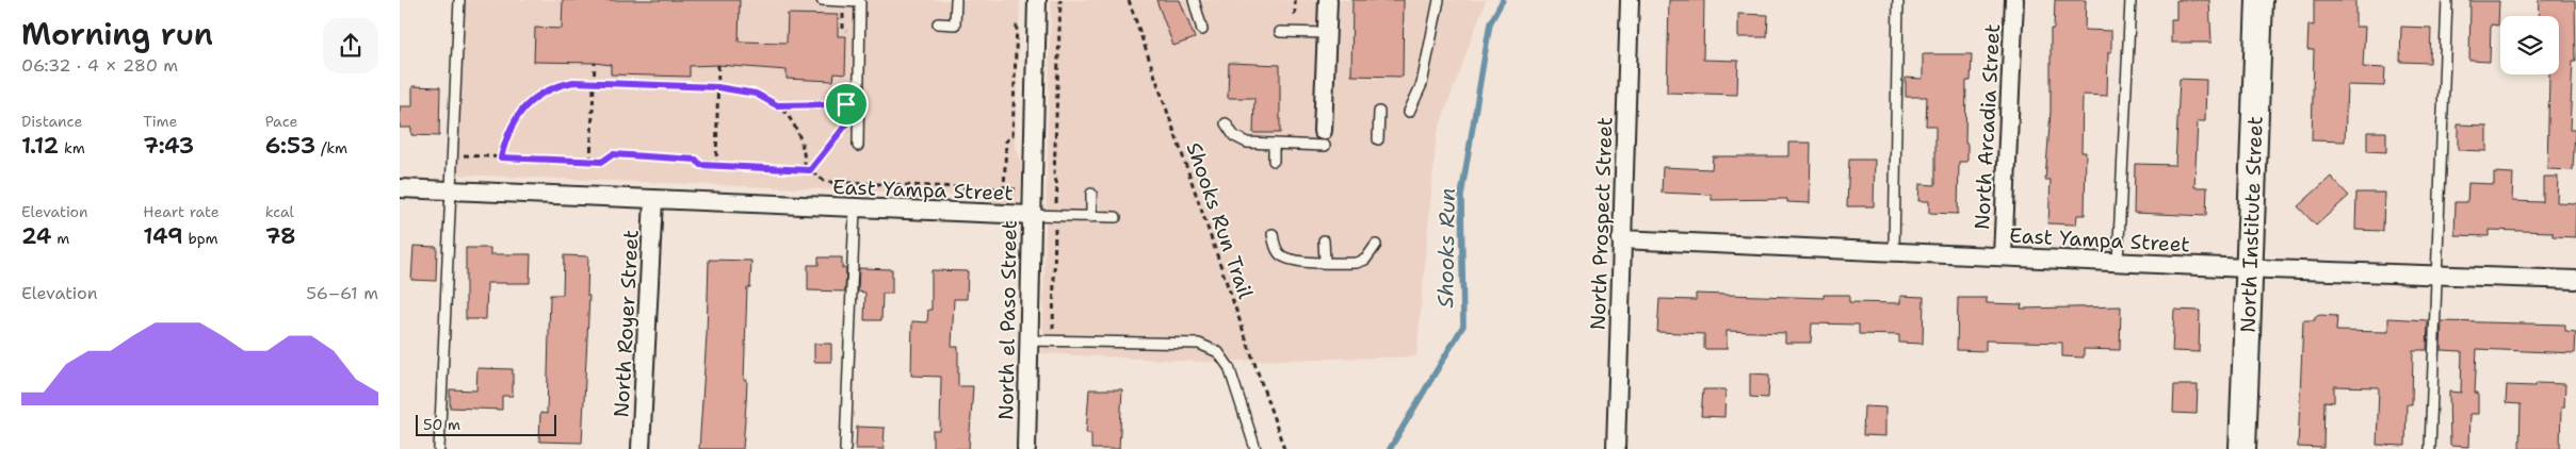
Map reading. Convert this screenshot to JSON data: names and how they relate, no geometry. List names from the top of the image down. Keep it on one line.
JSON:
{"streets":{"street":["North Arcadia Street","East Yampa Street","North Prospect Street","North Institute Street","North el Paso Street","North Royer Street"],"path":["Shooks Run Trail"]},"crossings":[["North Arcadia Street","East Yampa Street"],["East Yampa Street","North Prospect Street"],["East Yampa Street","North Institute Street"],["East Yampa Street","North el Paso Street"],["East Yampa Street","North Royer Street"]],"water":["Shooks Run"],"scale_bar":"50 m","page":{"heading":["Morning run","06:32 · 4 × 280 m"],"stats":[["Distance","1.12 km"],["Time","7:43"],["Pace","6:53 /km"],["Elevation","24 m"],["Heart rate","149 bpm"],["kcal","78"]],"chart":["Elevation","56–61 m"],"scale":"50 m"}}
